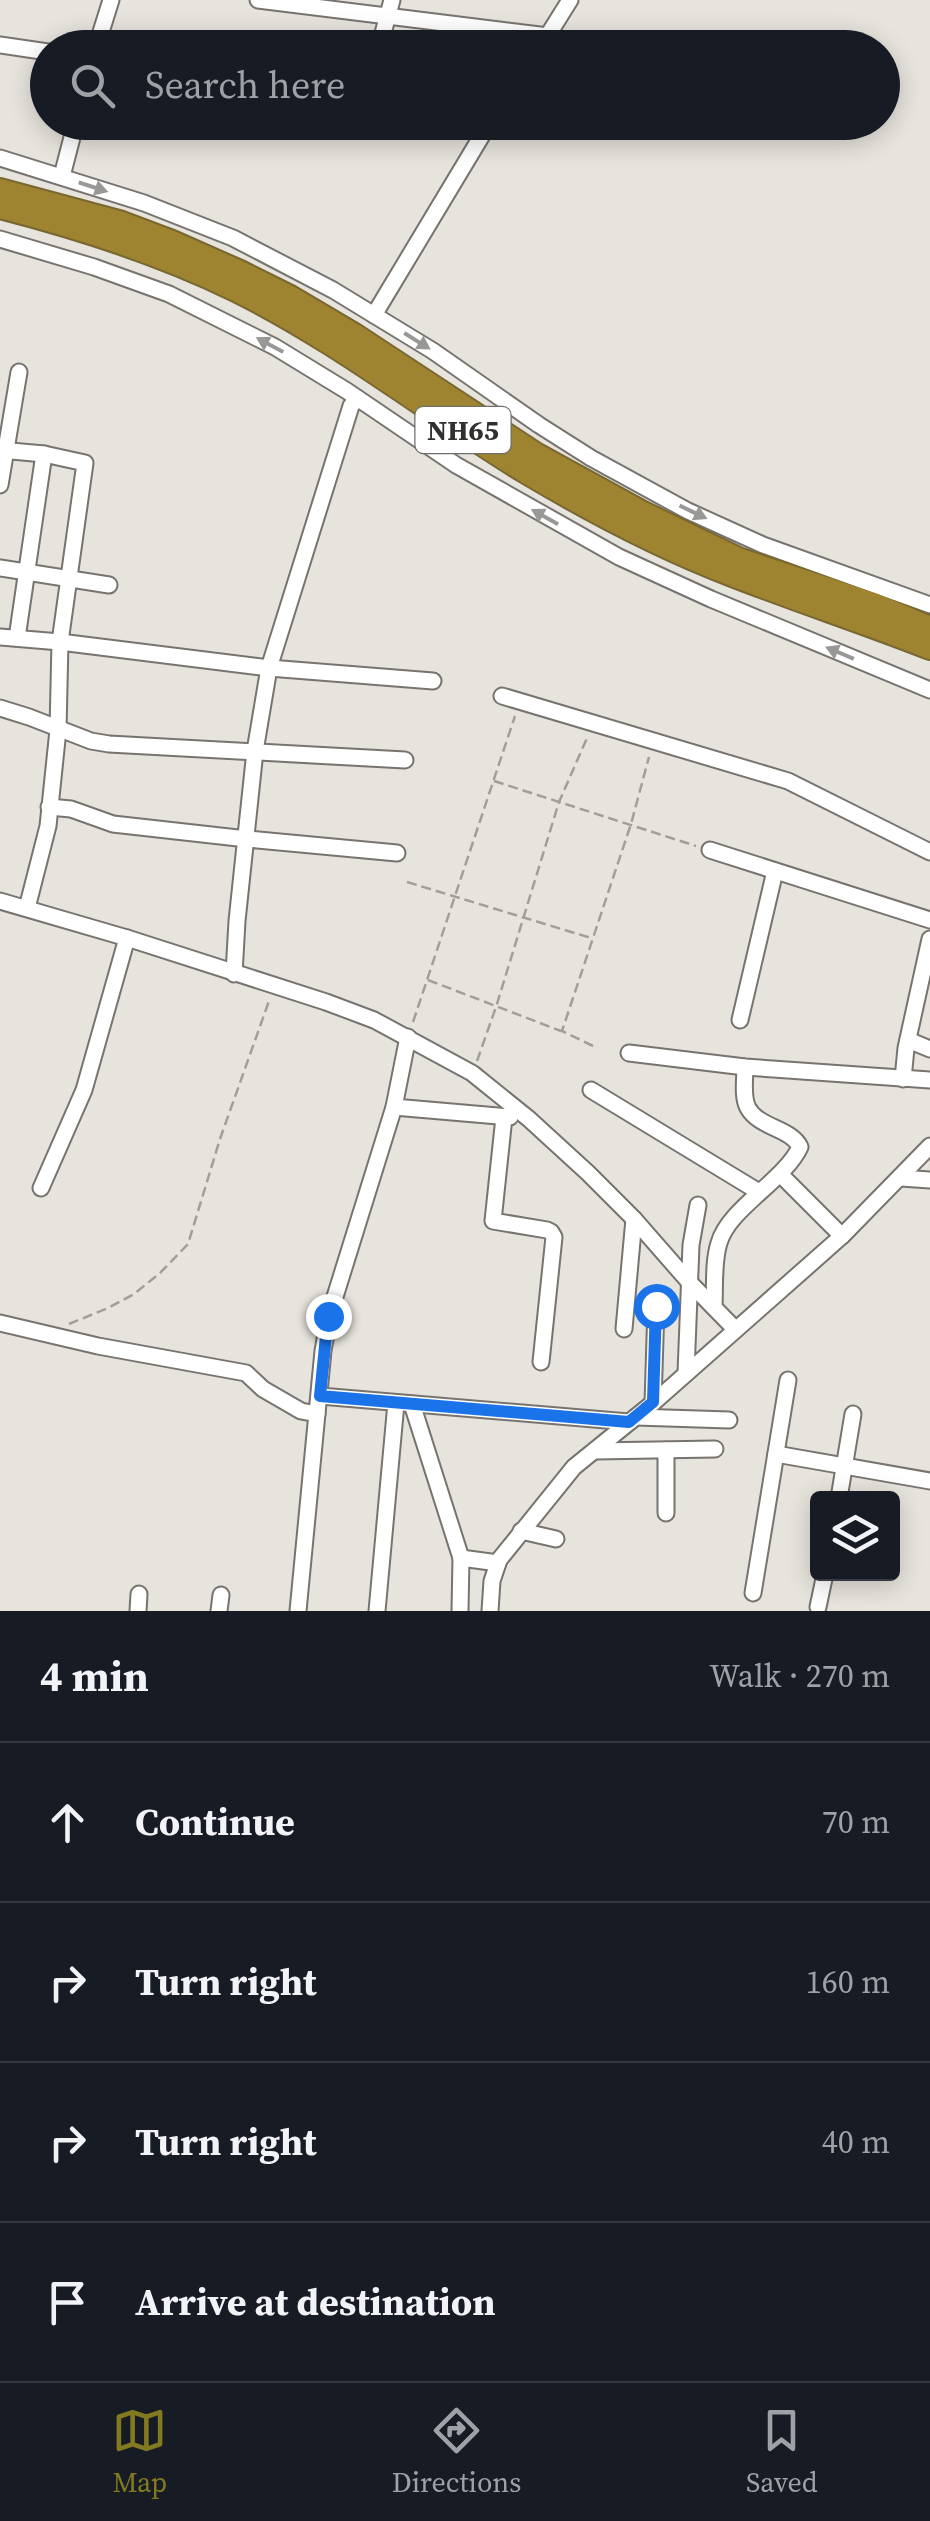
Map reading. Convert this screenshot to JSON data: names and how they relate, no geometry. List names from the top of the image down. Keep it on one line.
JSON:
{"streets":{"highway":["NH65"]},"page":{"search":"Search here","heading":["4 min","Walk · 270 m"],"list":[["Continue","70 m"],["Turn right","160 m"],["Turn right","40 m"],"Arrive at destination"],"nav":["Map","Directions","Saved"]}}
